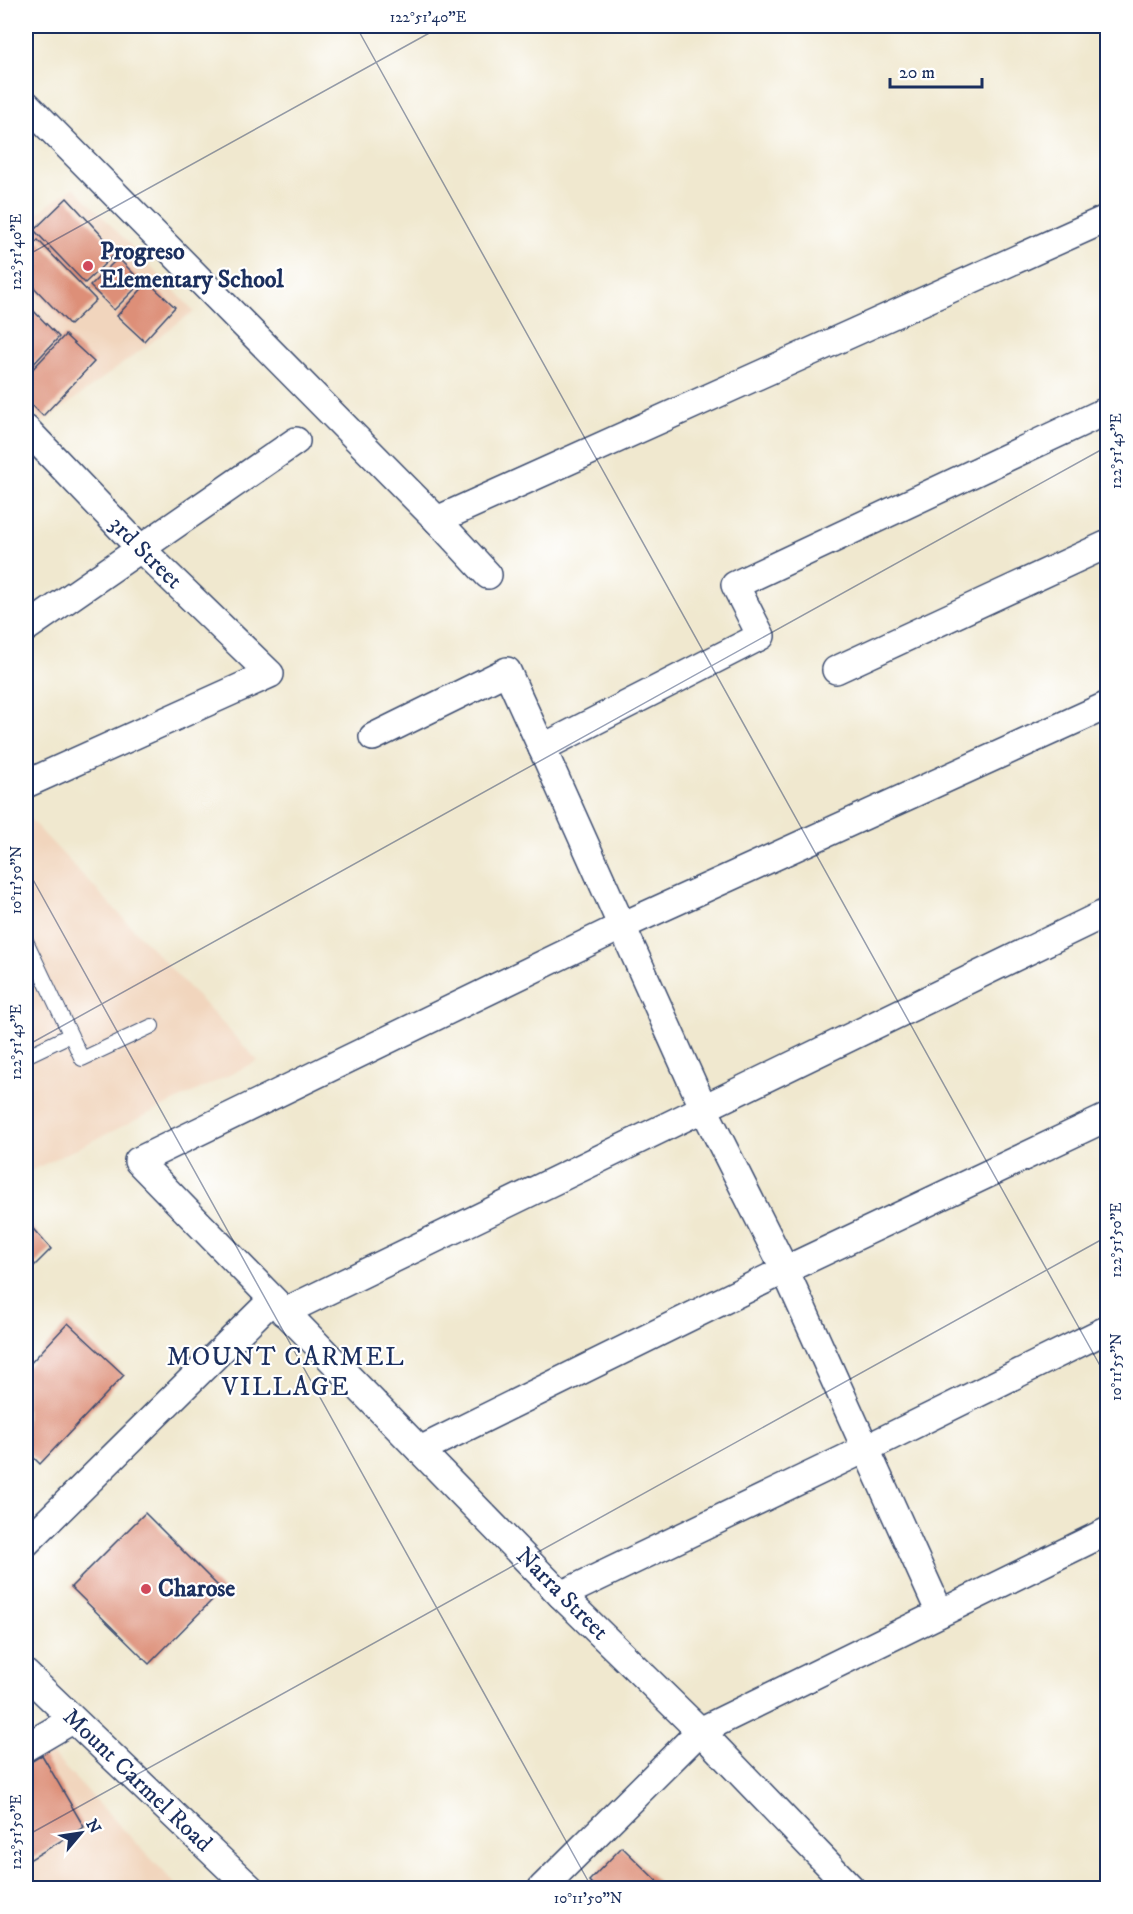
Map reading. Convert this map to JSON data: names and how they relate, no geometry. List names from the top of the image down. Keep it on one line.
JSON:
{"streets":{"street":["3rd Street","Narra Street","Mount Carmel Road"]},"districts":["MOUNT CARMEL VILLAGE"],"places":["Progreso Elementary School","Charose"],"scale_bar":"20 m","north":"top right","coordinates":["122°51'40\"E","122°51'45\"E","10°11'50\"N","122°51'50\"E","10°11'55\"N"]}
